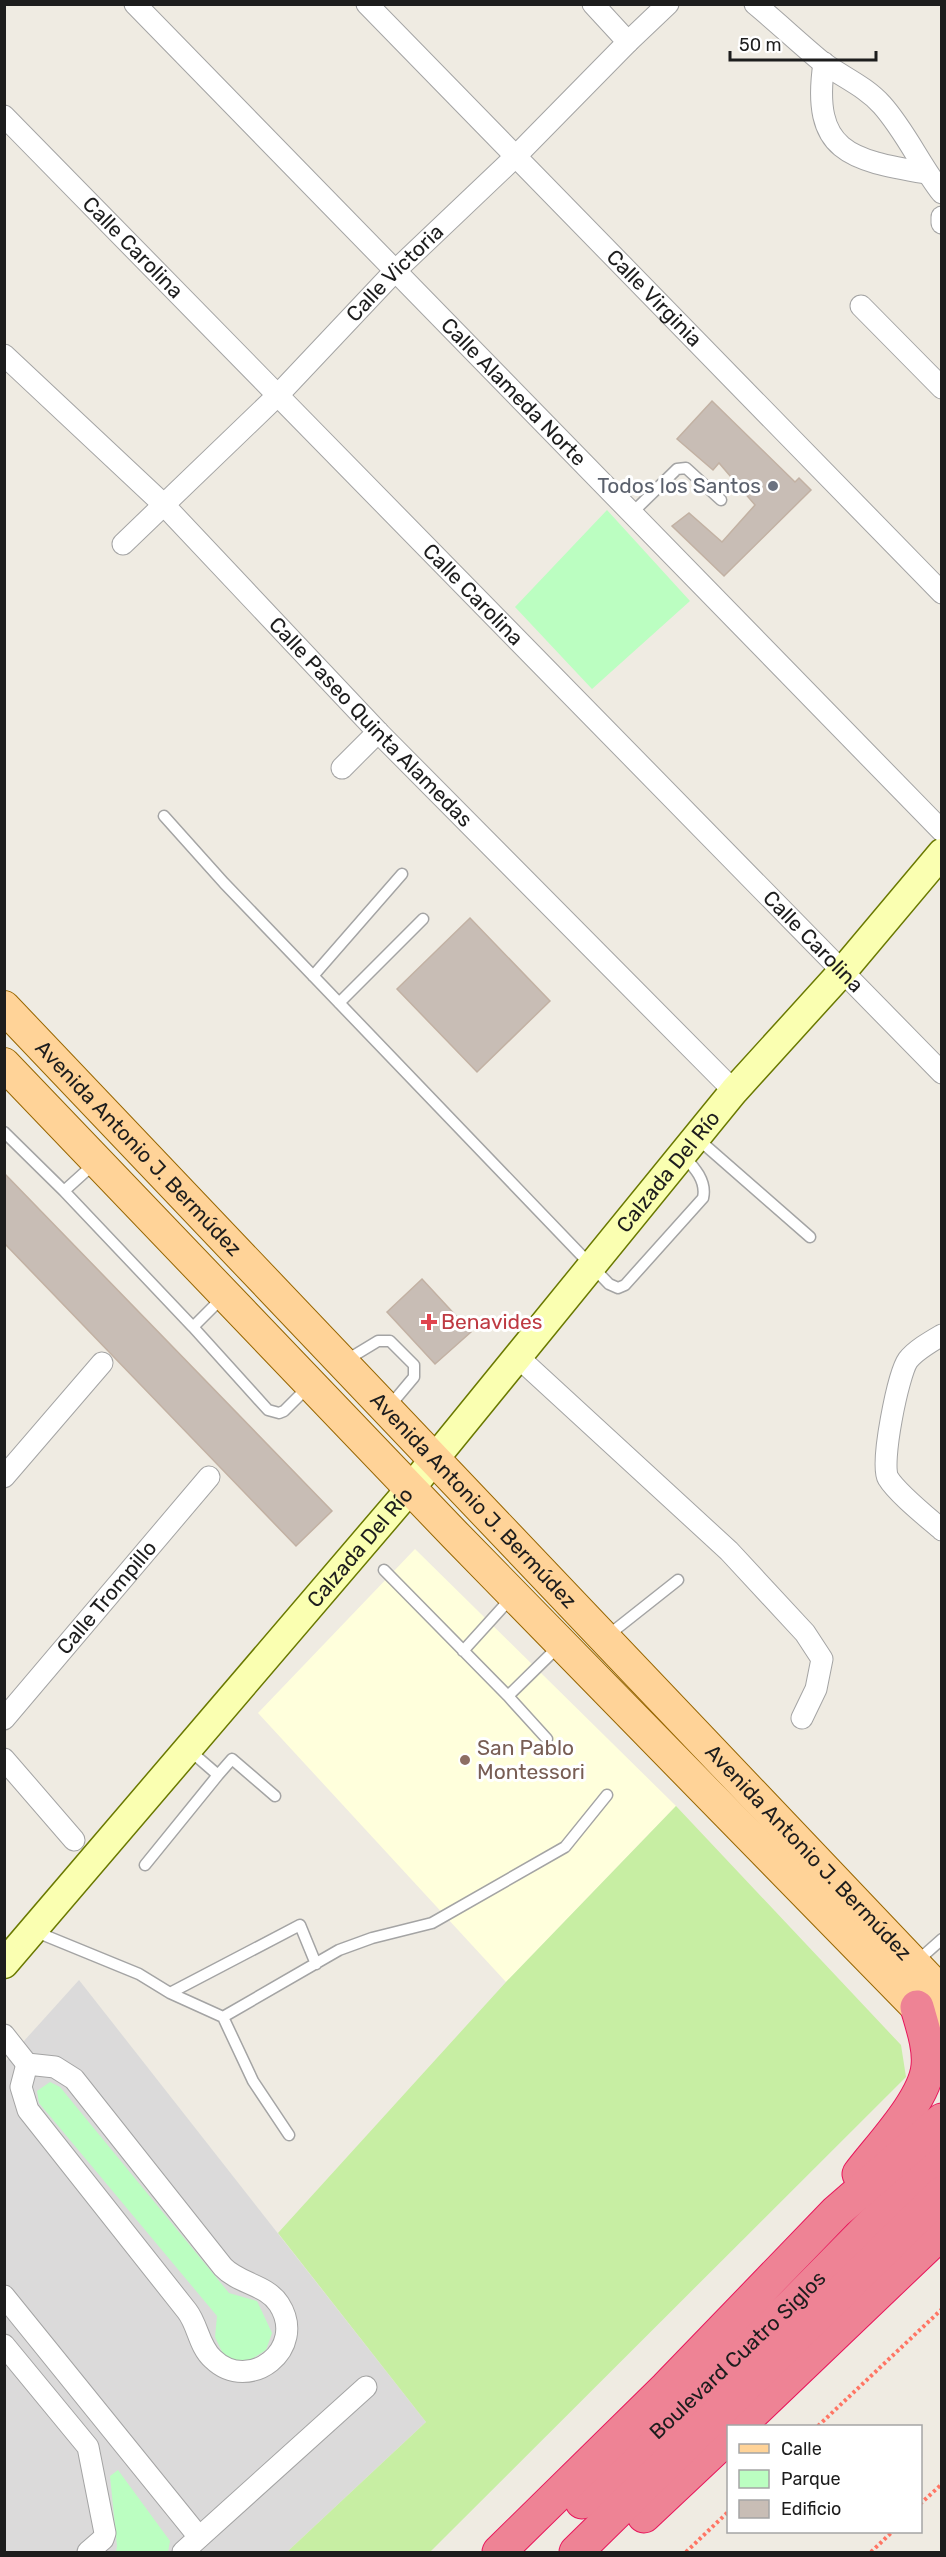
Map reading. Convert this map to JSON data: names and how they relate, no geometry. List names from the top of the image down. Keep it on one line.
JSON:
{"streets":{"highway":["Boulevard Cuatro Siglos"],"main road":["Avenida Antonio J. Bermúdez"],"street":["Calle Carolina","Calle Victoria","Calle Virginia","Calle Alameda Norte","Calle Paseo Quinta Alamedas","Calzada Del Río","Calle Trompillo"]},"crossings":[["Calle Carolina","Calle Victoria"],["Calle Carolina","Calzada Del Río"],["Calle Victoria","Calle Virginia"],["Calle Victoria","Calle Alameda Norte"],["Calle Victoria","Calle Paseo Quinta Alamedas"],["Calle Paseo Quinta Alamedas","Calzada Del Río"],["Avenida Antonio J. Bermúdez","Calzada Del Río"]],"places":{"other":["Todos los Santos","San Pablo Montessori"],"health":["Benavides"]},"legend":["Calle","Parque","Edificio"],"scale_bar":"50 m"}
